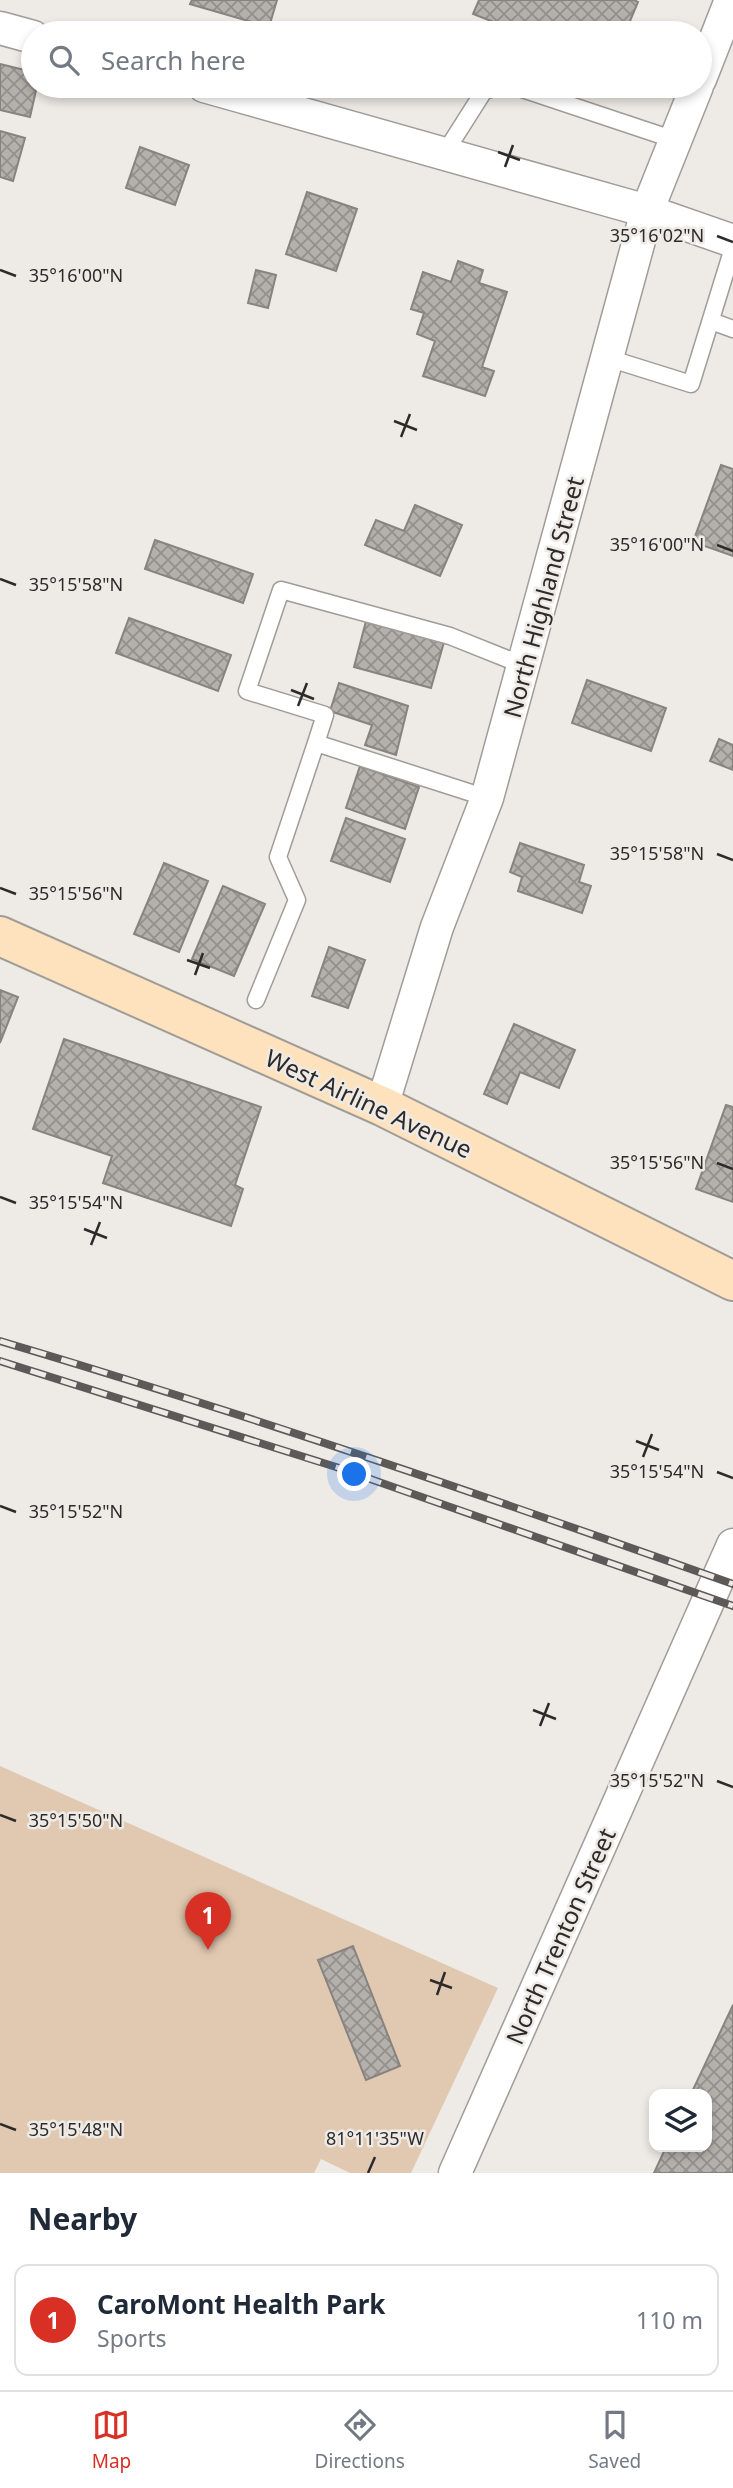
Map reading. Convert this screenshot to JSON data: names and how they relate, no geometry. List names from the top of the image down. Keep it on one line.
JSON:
{"streets":{"main road":["West Airline Avenue"],"street":["North Highland Street","North Trenton Street"]},"crossings":[["North Highland Street","West Airline Avenue"]],"page":{"search":"Search here","pins":"1","heading":"Nearby","list":[{"mark":"1","name":"CaroMont Health Park","note":"Sports","value":"110 m"}],"nav":["Map","Directions","Saved"]},"coordinates":["35°16'02\"N","35°16'00\"N","35°15'58\"N","35°15'56\"N","35°15'54\"N","35°15'52\"N","35°15'50\"N","35°15'48\"N","81°11'35\"W"]}
